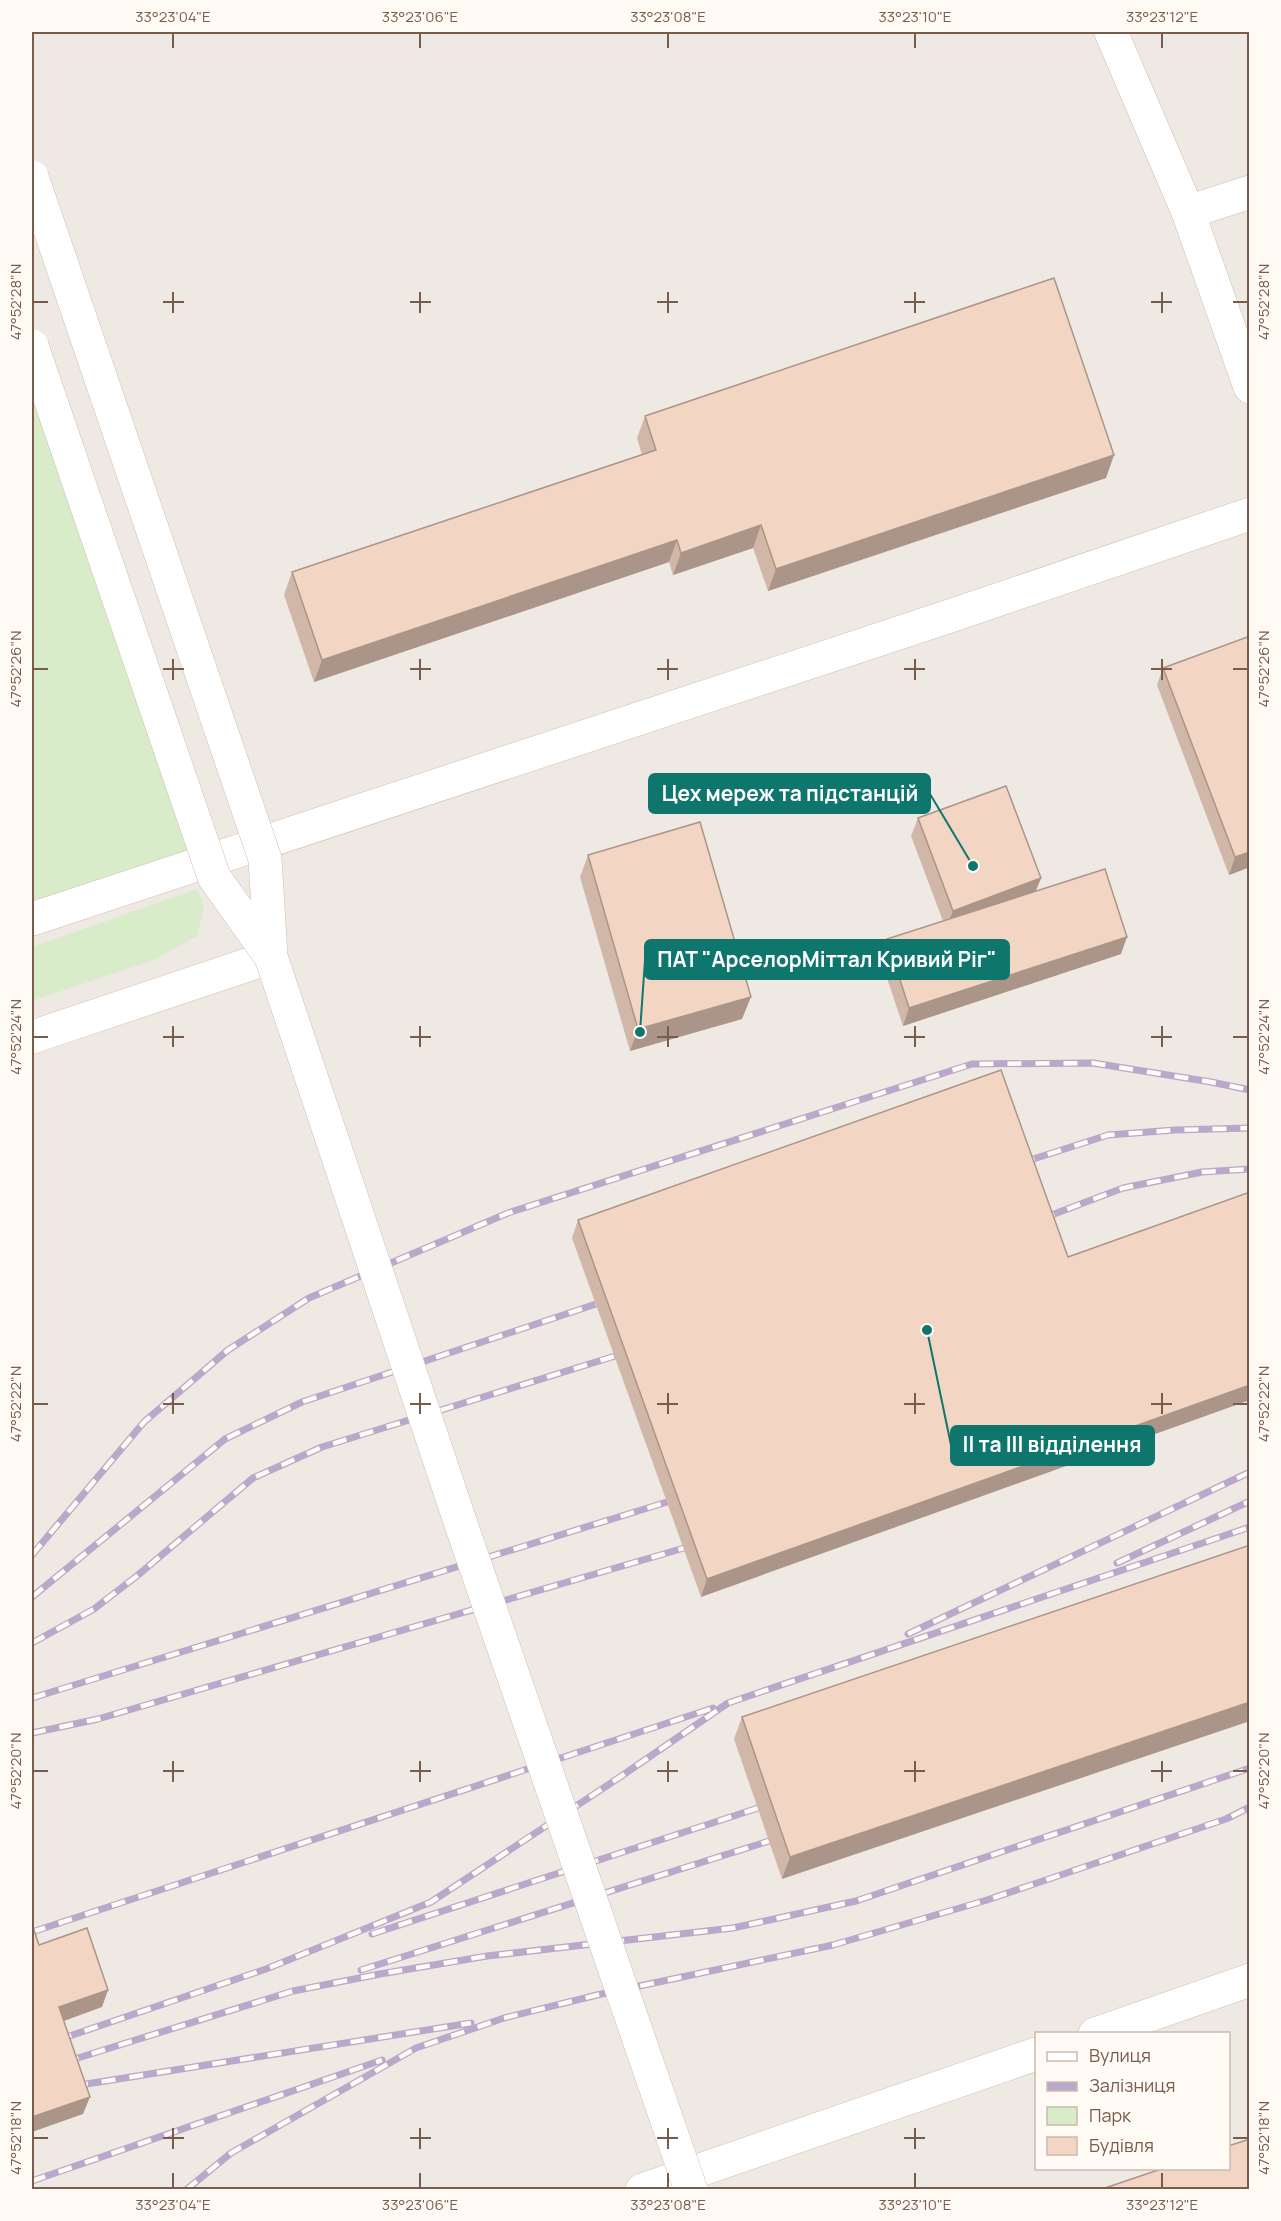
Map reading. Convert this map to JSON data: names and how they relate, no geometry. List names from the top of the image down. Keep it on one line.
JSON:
{"places":["Цех мереж та підстанцій","ПАТ \"АрселорМіттал Кривий Ріг\"","II та III відділення"],"legend":["Вулиця","Залізниця","Парк","Будівля"],"coordinates":["33°23'04\"E","33°23'06\"E","33°23'08\"E","33°23'10\"E","33°23'12\"E","47°52'28\"N","47°52'26\"N","47°52'24\"N","47°52'22\"N","47°52'20\"N","47°52'18\"N"]}
